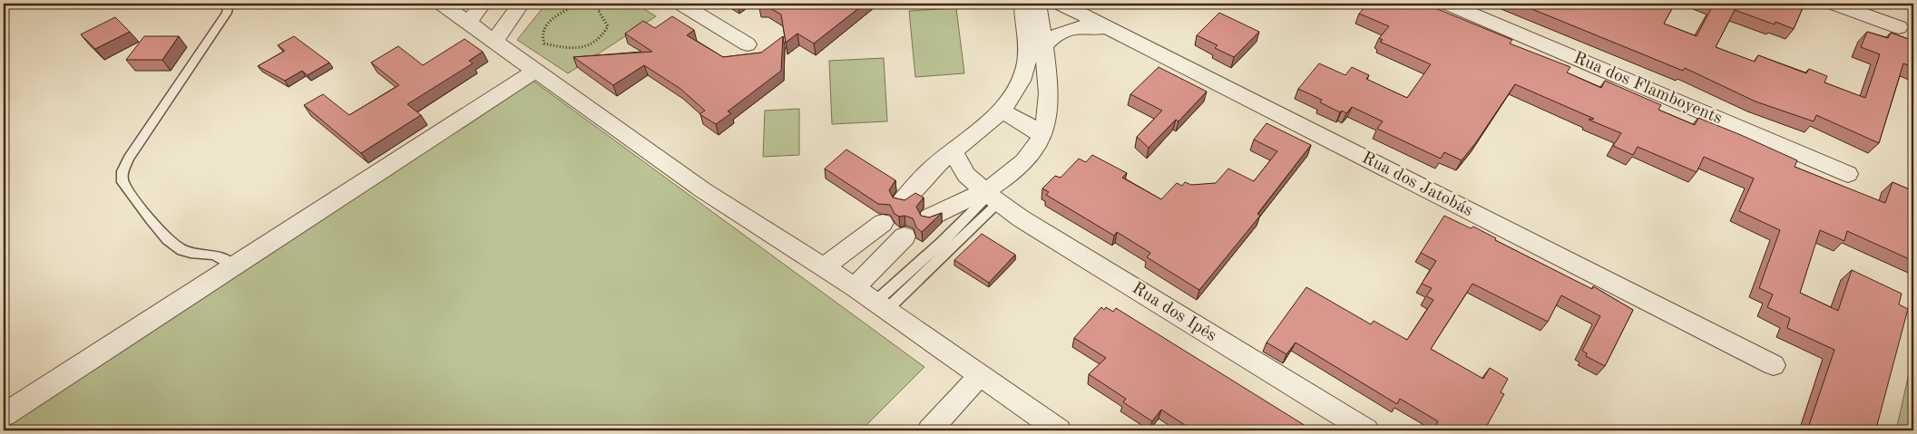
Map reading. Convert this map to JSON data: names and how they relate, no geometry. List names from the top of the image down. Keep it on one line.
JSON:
{"streets":{"street":["Rua dos Flamboyents","Rua dos Jatobás","Rua dos Ipês"]}}
